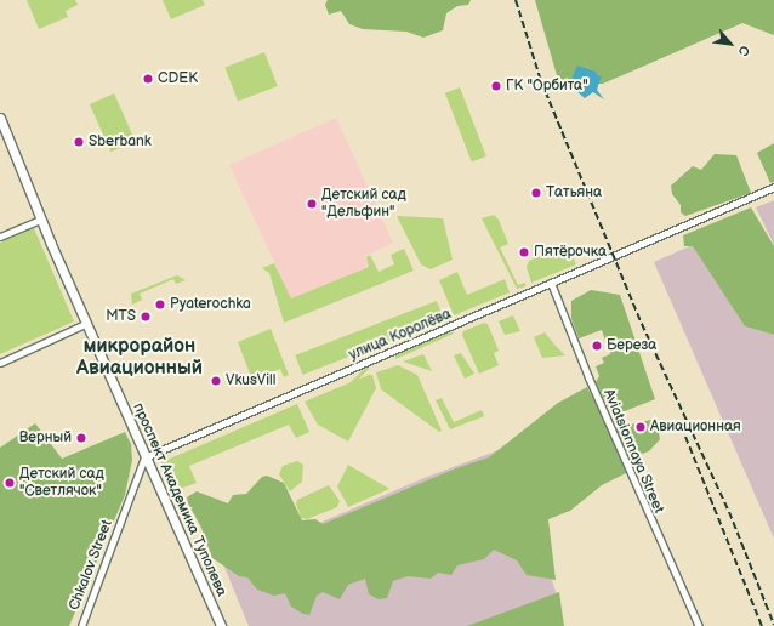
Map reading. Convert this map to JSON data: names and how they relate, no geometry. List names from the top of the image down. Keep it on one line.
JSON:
{"streets":{"main road":["проспект Академика Туполева"],"street":["улица Королёва","Aviatsionnaya Street","Chkalov Street"]},"crossings":[["улица Королёва","Aviatsionnaya Street"],["улица Королёва","проспект Академика Туполева"],["улица Королёва","Chkalov Street"],["проспект Академика Туполева","Chkalov Street"]],"districts":["микрорайон Авиационный"],"places":["CDEK","ГК \"Орбита\"","Sberbank","Татьяна","Детский сад \"Дельфин\"","Пятёрочка","Pyaterochka","MTS","Береза","VkusVill","Авиационная","Верный","Детский сад \"Светлячок\""],"north":"bottom right"}
